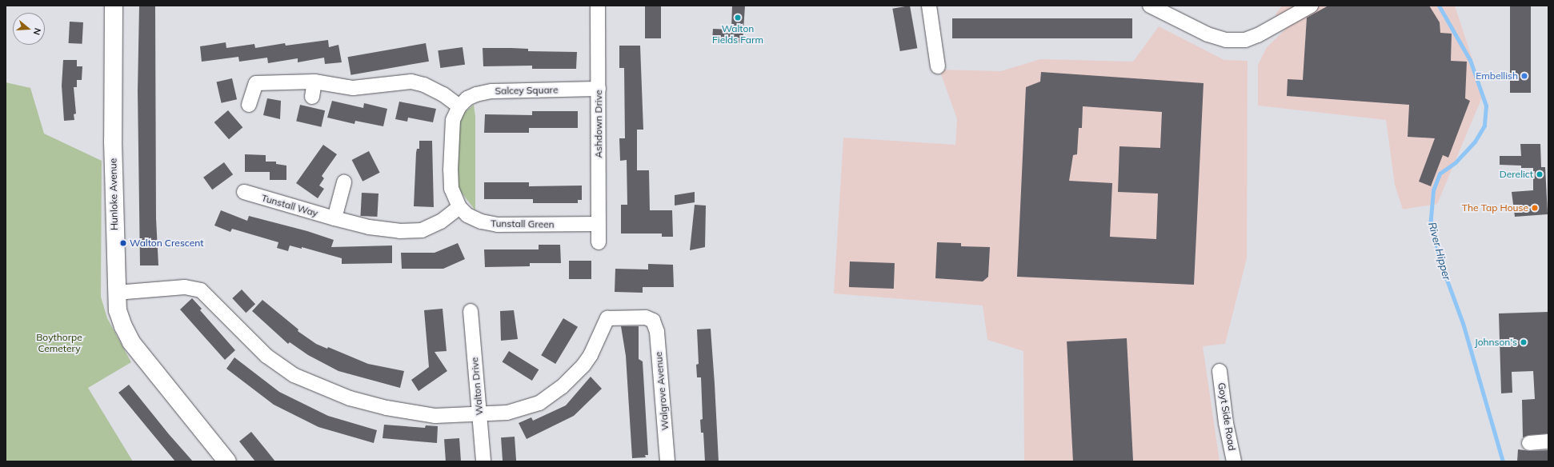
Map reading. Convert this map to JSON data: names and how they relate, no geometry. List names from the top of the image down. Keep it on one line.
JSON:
{"streets":{"street":["Salcey Square","Ashdown Drive","Hunloke Avenue","Tunstall Way","Tunstall Green","Walton Drive","Walgrove Avenue","Goyt Side Road"]},"crossings":[["Salcey Square","Ashdown Drive"],["Salcey Square","Tunstall Green"],["Ashdown Drive","Tunstall Green"],["Tunstall Way","Tunstall Green"],["Walton Drive","Walgrove Avenue"]],"water":["River Hipper"],"parks":["Boythorpe Cemetery"],"places":["Walton Fields Farm","Embellish","Derelict","The Tap House","Walton Crescent","Johnson's"],"north":"right"}
